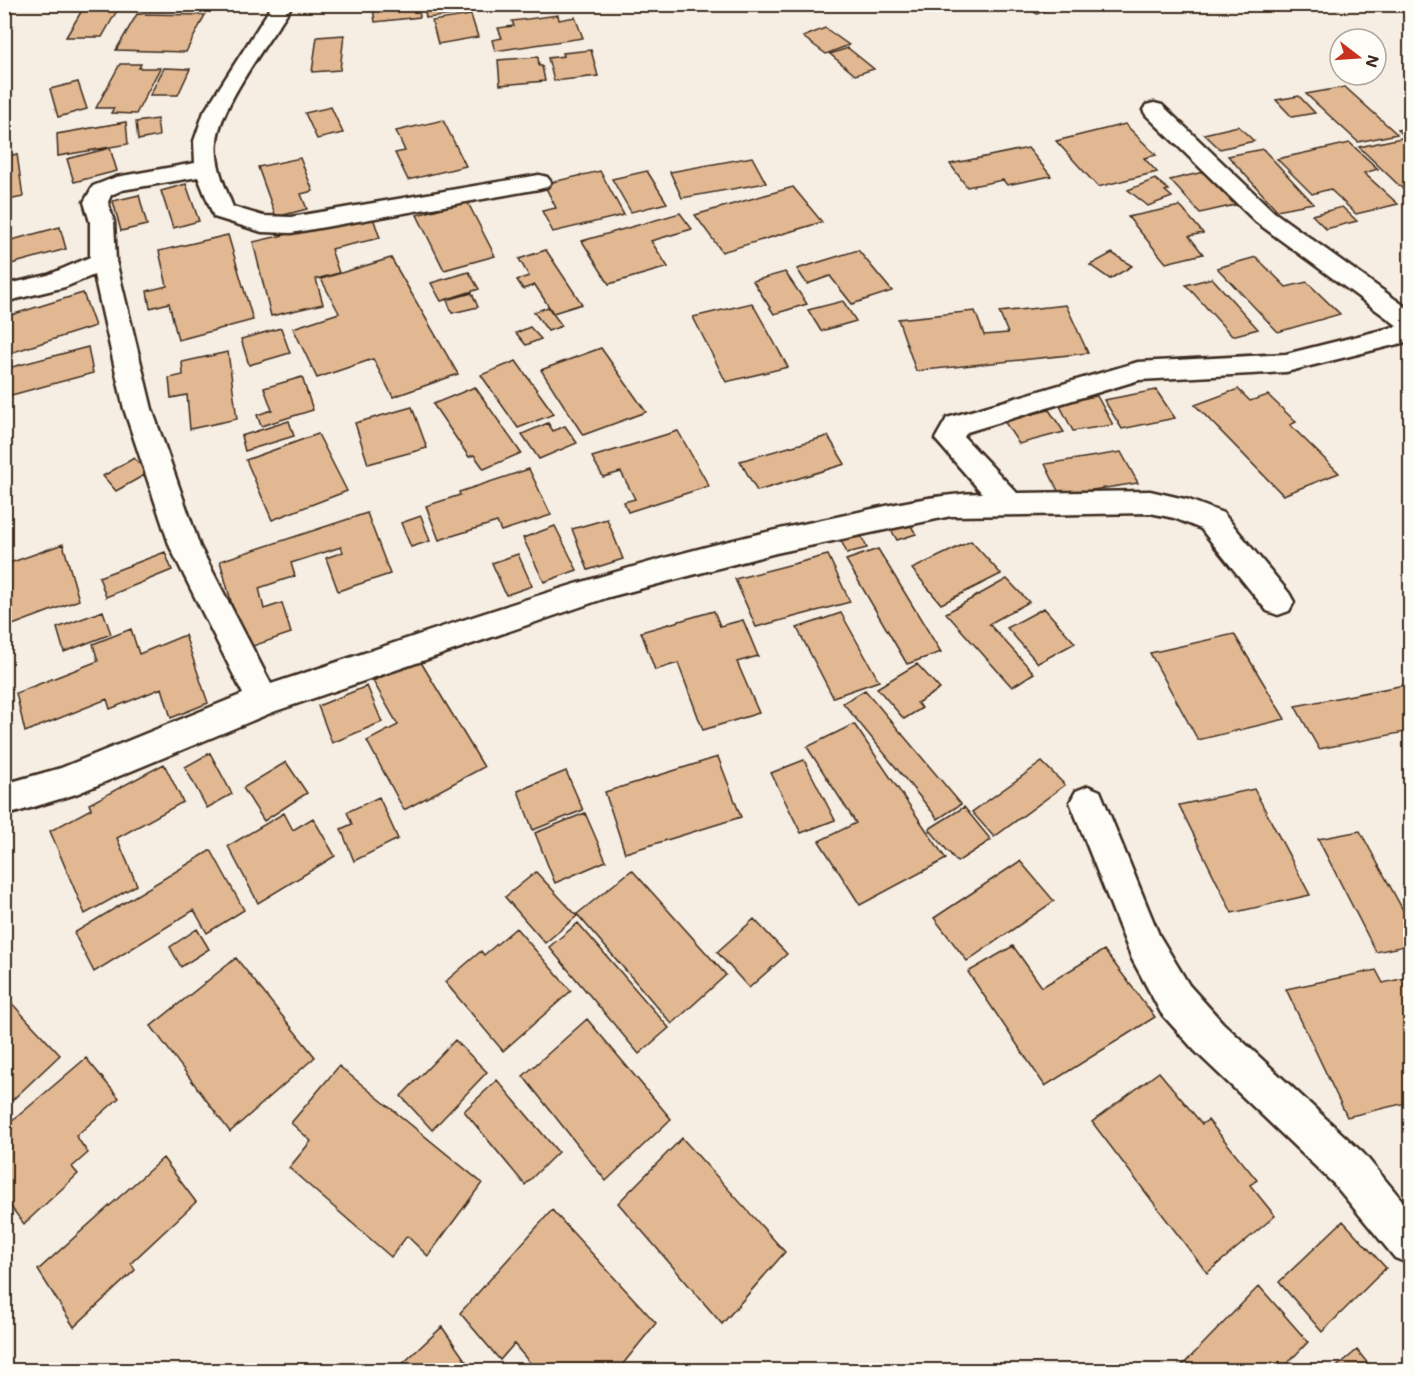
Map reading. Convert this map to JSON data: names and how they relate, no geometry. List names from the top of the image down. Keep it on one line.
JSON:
{"north":"right"}
